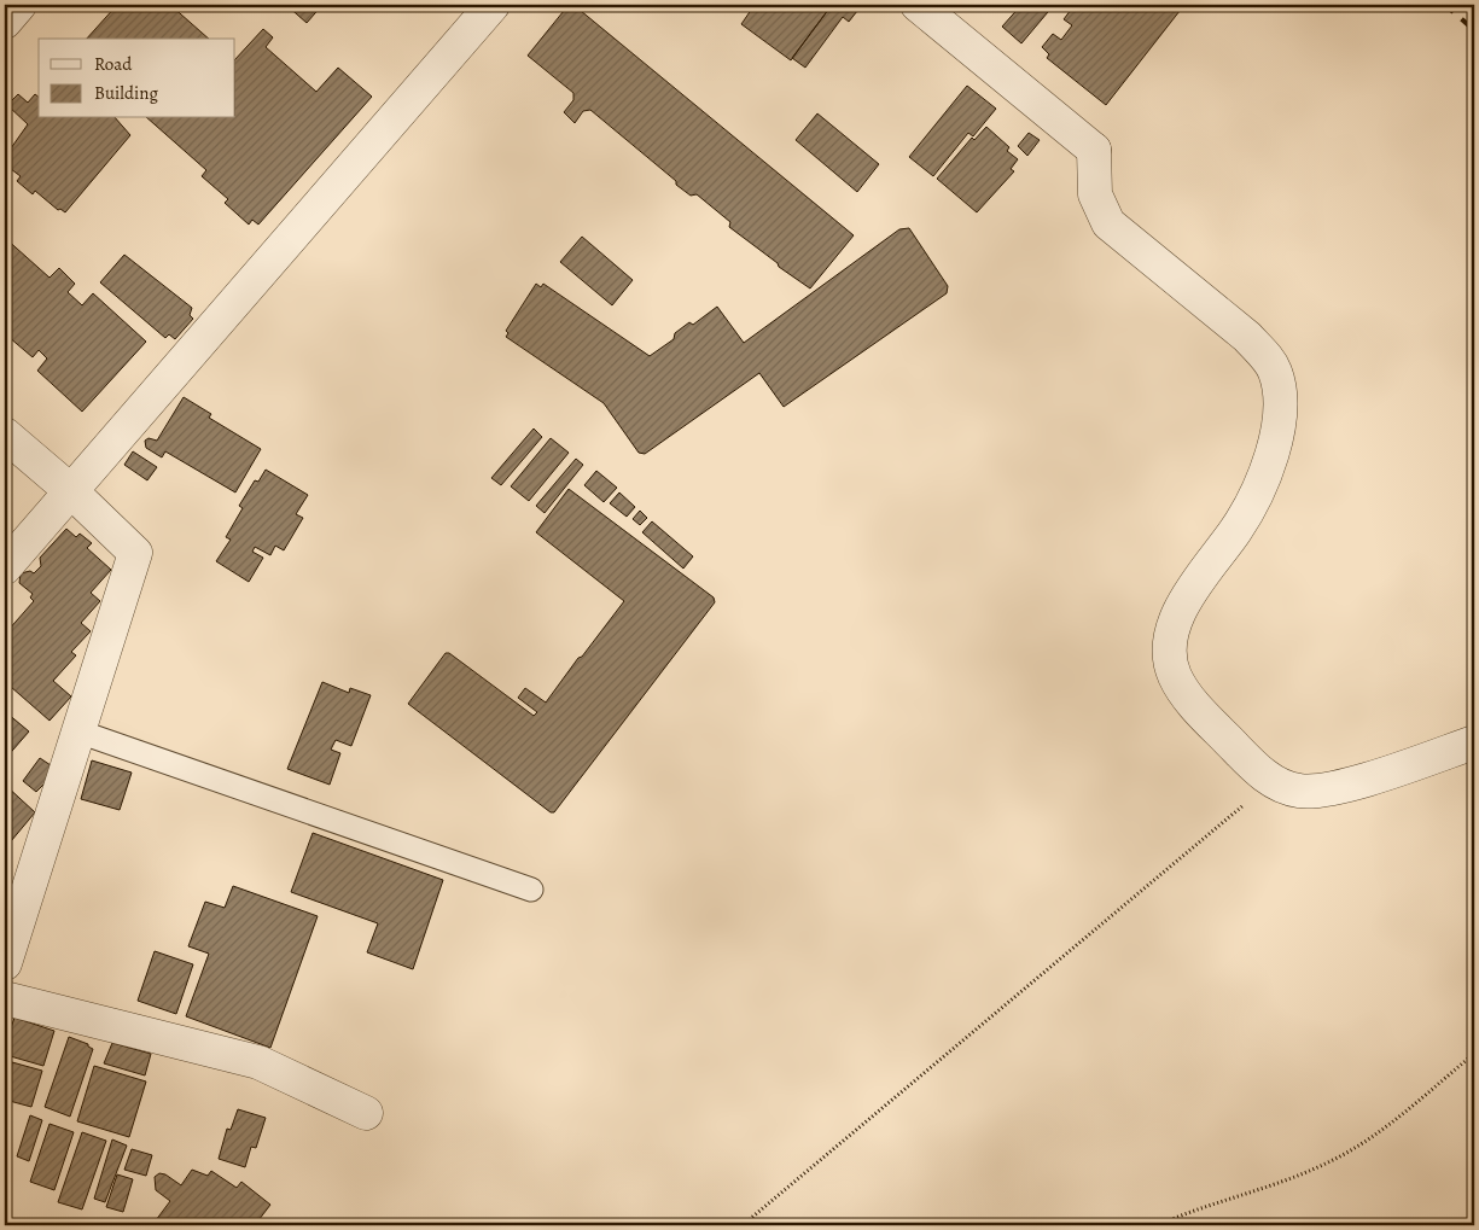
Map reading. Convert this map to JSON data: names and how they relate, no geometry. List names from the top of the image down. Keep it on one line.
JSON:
{"legend":["Road","Building"]}
